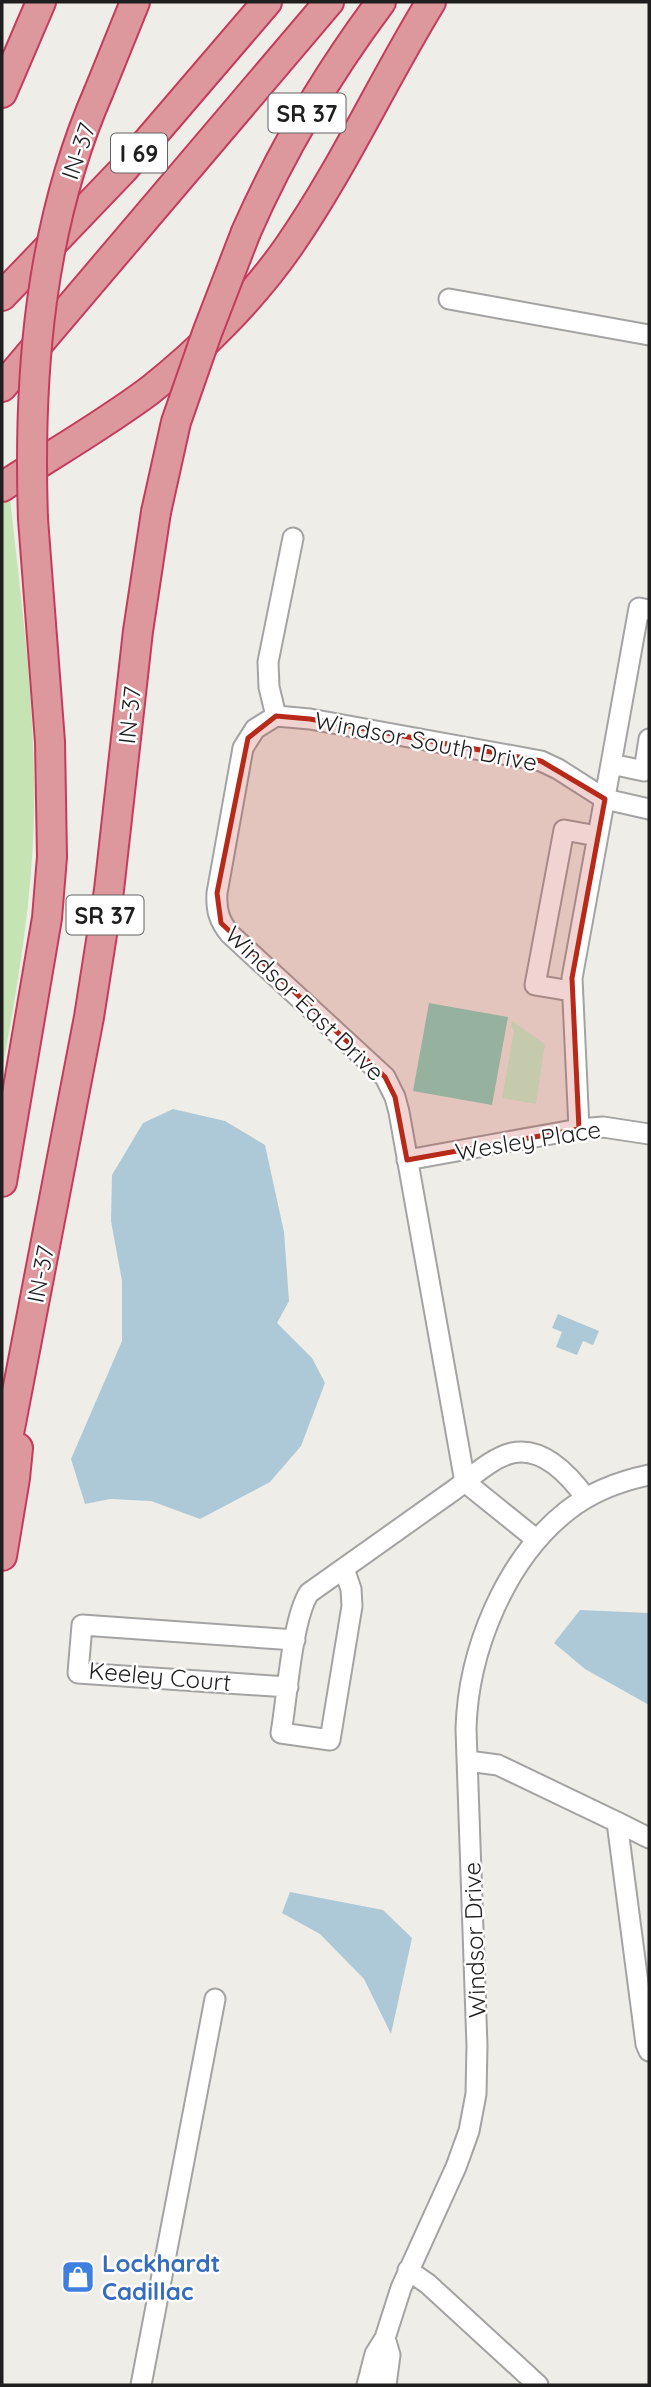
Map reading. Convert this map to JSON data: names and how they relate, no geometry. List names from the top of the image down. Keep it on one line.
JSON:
{"streets":{"highway":["SR 37","IN-37","I 69"],"street":["Windsor South Drive","Windsor East Drive","Wesley Place","Keeley Court","Windsor Drive"]},"crossings":[["Windsor South Drive","Windsor East Drive"],["Windsor East Drive","Wesley Place"]],"places":{"shop":["Lockhardt Cadillac"]}}
